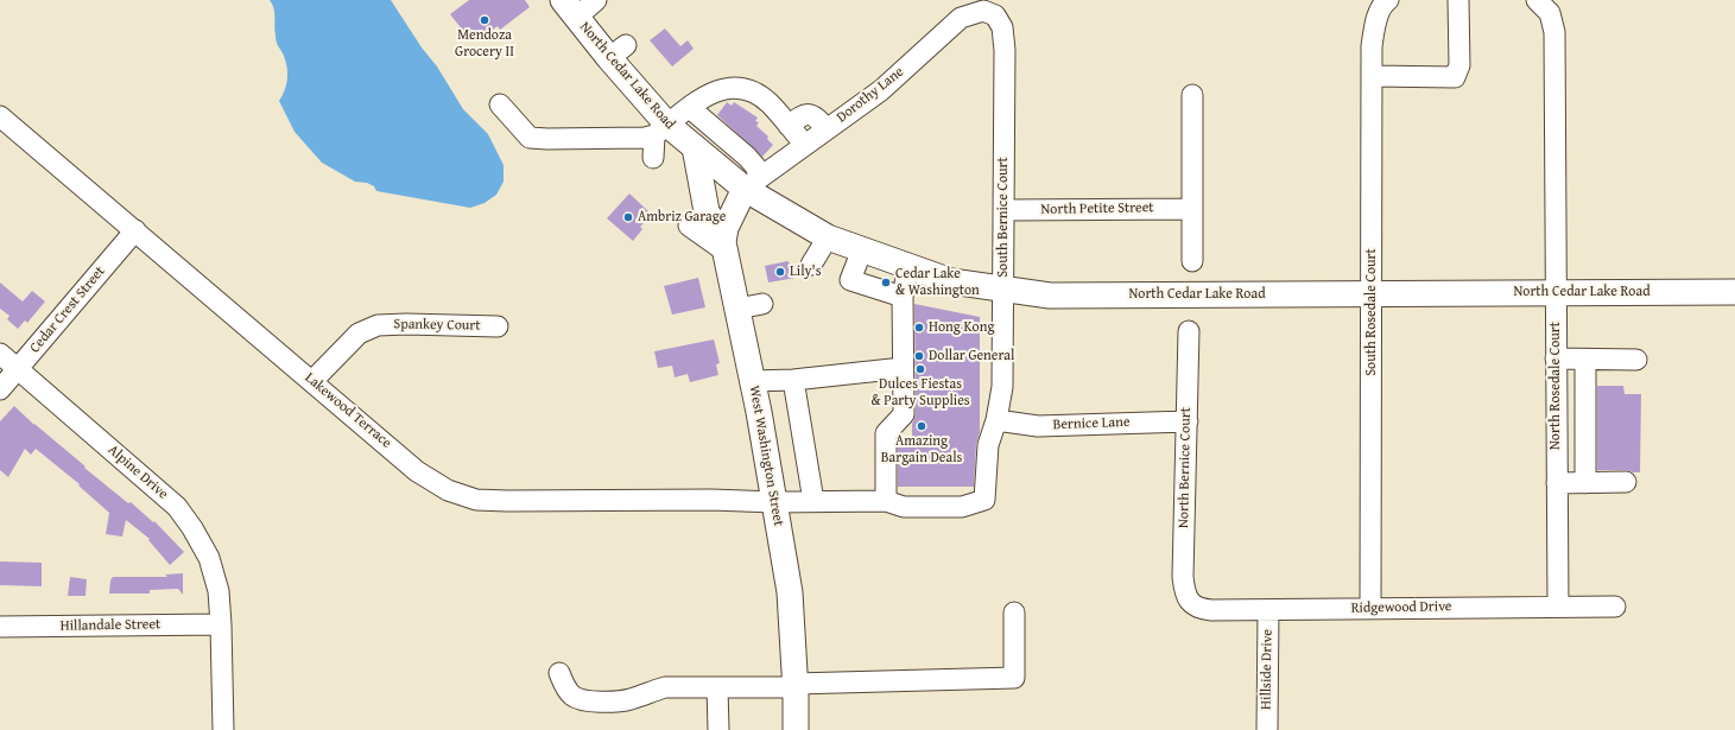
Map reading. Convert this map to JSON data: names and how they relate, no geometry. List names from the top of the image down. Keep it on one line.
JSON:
{"streets":{"main road":["North Cedar Lake Road","West Washington Street"],"street":["Dorothy Lane","North Petite Street","South Bernice Court","Cedar Crest Street","South Rosedale Court","Spankey Court","North Rosedale Court","Lakewood Terrace","Bernice Lane","North Bernice Court","Alpine Drive","Ridgewood Drive","Hillandale Street","Hillside Drive"]},"crossings":[["North Cedar Lake Road","Dorothy Lane"],["North Cedar Lake Road","South Bernice Court"],["North Cedar Lake Road","South Rosedale Court"],["North Cedar Lake Road","North Rosedale Court"],["North Cedar Lake Road","West Washington Street"],["Dorothy Lane","South Bernice Court"],["Dorothy Lane","West Washington Street"],["North Petite Street","South Bernice Court"],["South Bernice Court","Lakewood Terrace"],["South Bernice Court","Bernice Lane"],["Cedar Crest Street","Lakewood Terrace"],["Cedar Crest Street","Alpine Drive"],["South Rosedale Court","Ridgewood Drive"],["Spankey Court","Lakewood Terrace"],["North Rosedale Court","Ridgewood Drive"],["Lakewood Terrace","West Washington Street"],["Bernice Lane","North Bernice Court"],["North Bernice Court","Ridgewood Drive"],["Alpine Drive","Hillandale Street"],["Ridgewood Drive","Hillside Drive"]],"places":["Mendoza Grocery II","Ambriz Garage","Lily's","Cedar Lake & Washington","Hong Kong","Dollar General","Dulces Fiestas & Party Supplies","Amazing Bargain Deals"]}
